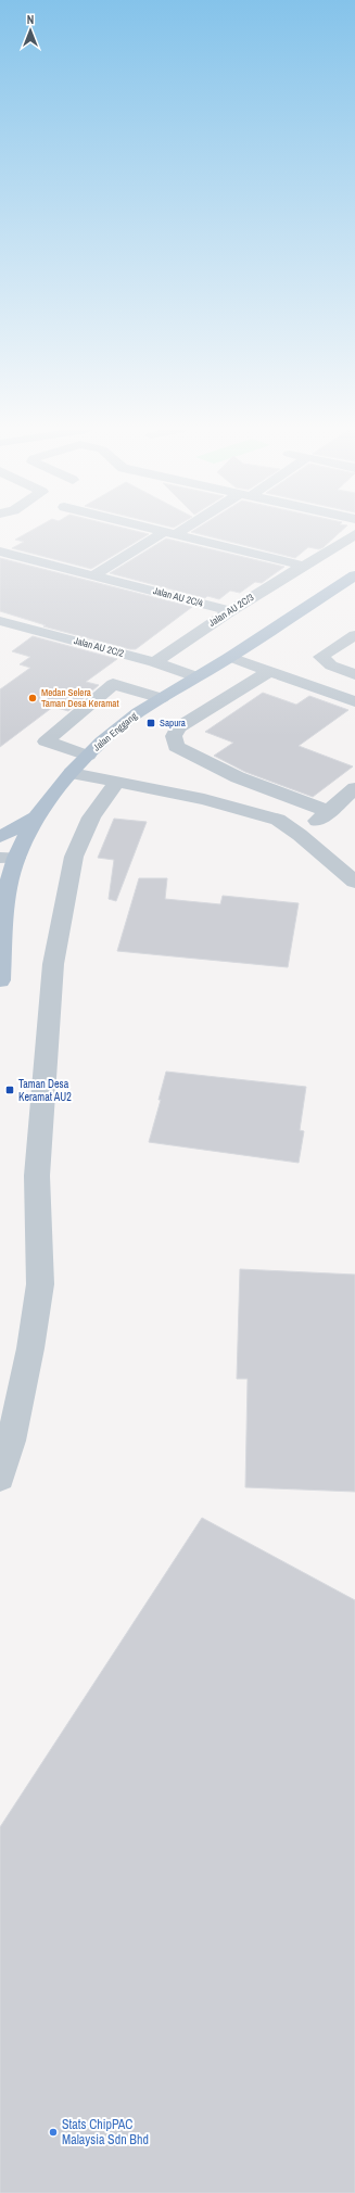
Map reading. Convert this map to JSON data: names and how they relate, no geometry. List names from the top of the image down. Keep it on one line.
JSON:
{"streets":{"main road":["Jalan Enggang"],"street":["Jalan AU 2C/4","Jalan AU 2C/3","Jalan AU 2C/2"]},"crossings":[["Jalan AU 2C/4","Jalan AU 2C/3"],["Jalan AU 2C/3","Jalan AU 2C/2"],["Jalan AU 2C/2","Jalan Enggang"]],"places":{"other":["Medan Selera Taman Desa Keramat","Stats ChipPAC Malaysia Sdn Bhd"],"transit":["Sapura","Taman Desa Keramat AU2"]},"north":"top"}
